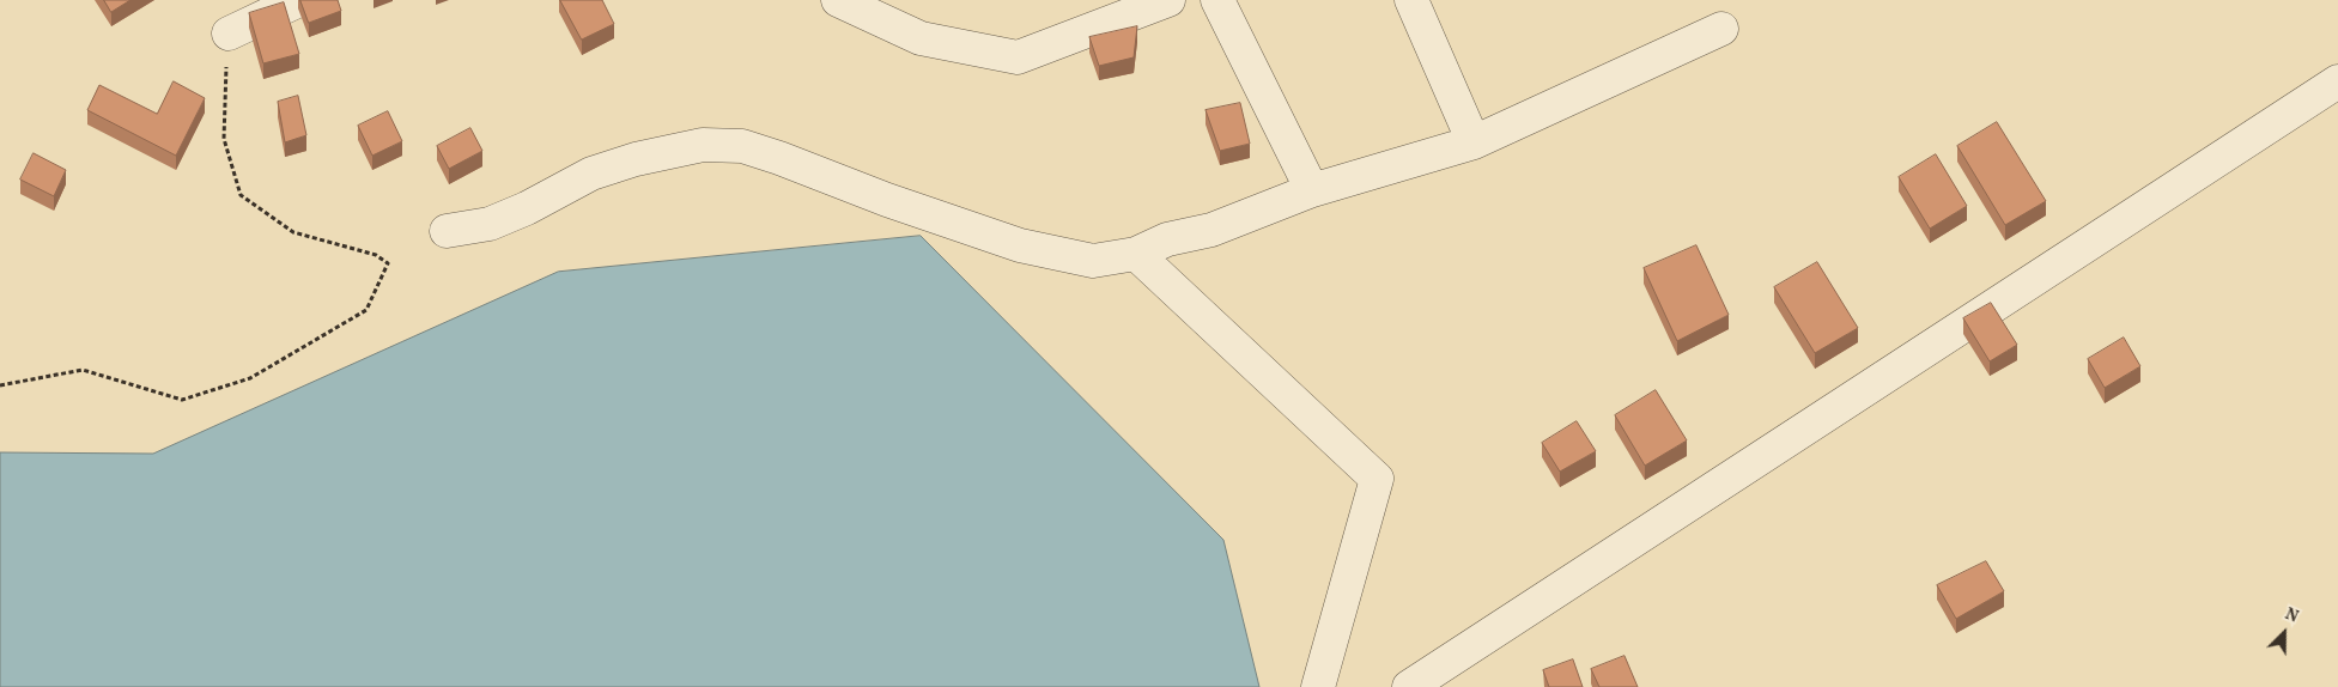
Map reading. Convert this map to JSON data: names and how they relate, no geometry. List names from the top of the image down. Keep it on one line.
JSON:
{"north":"top right"}
